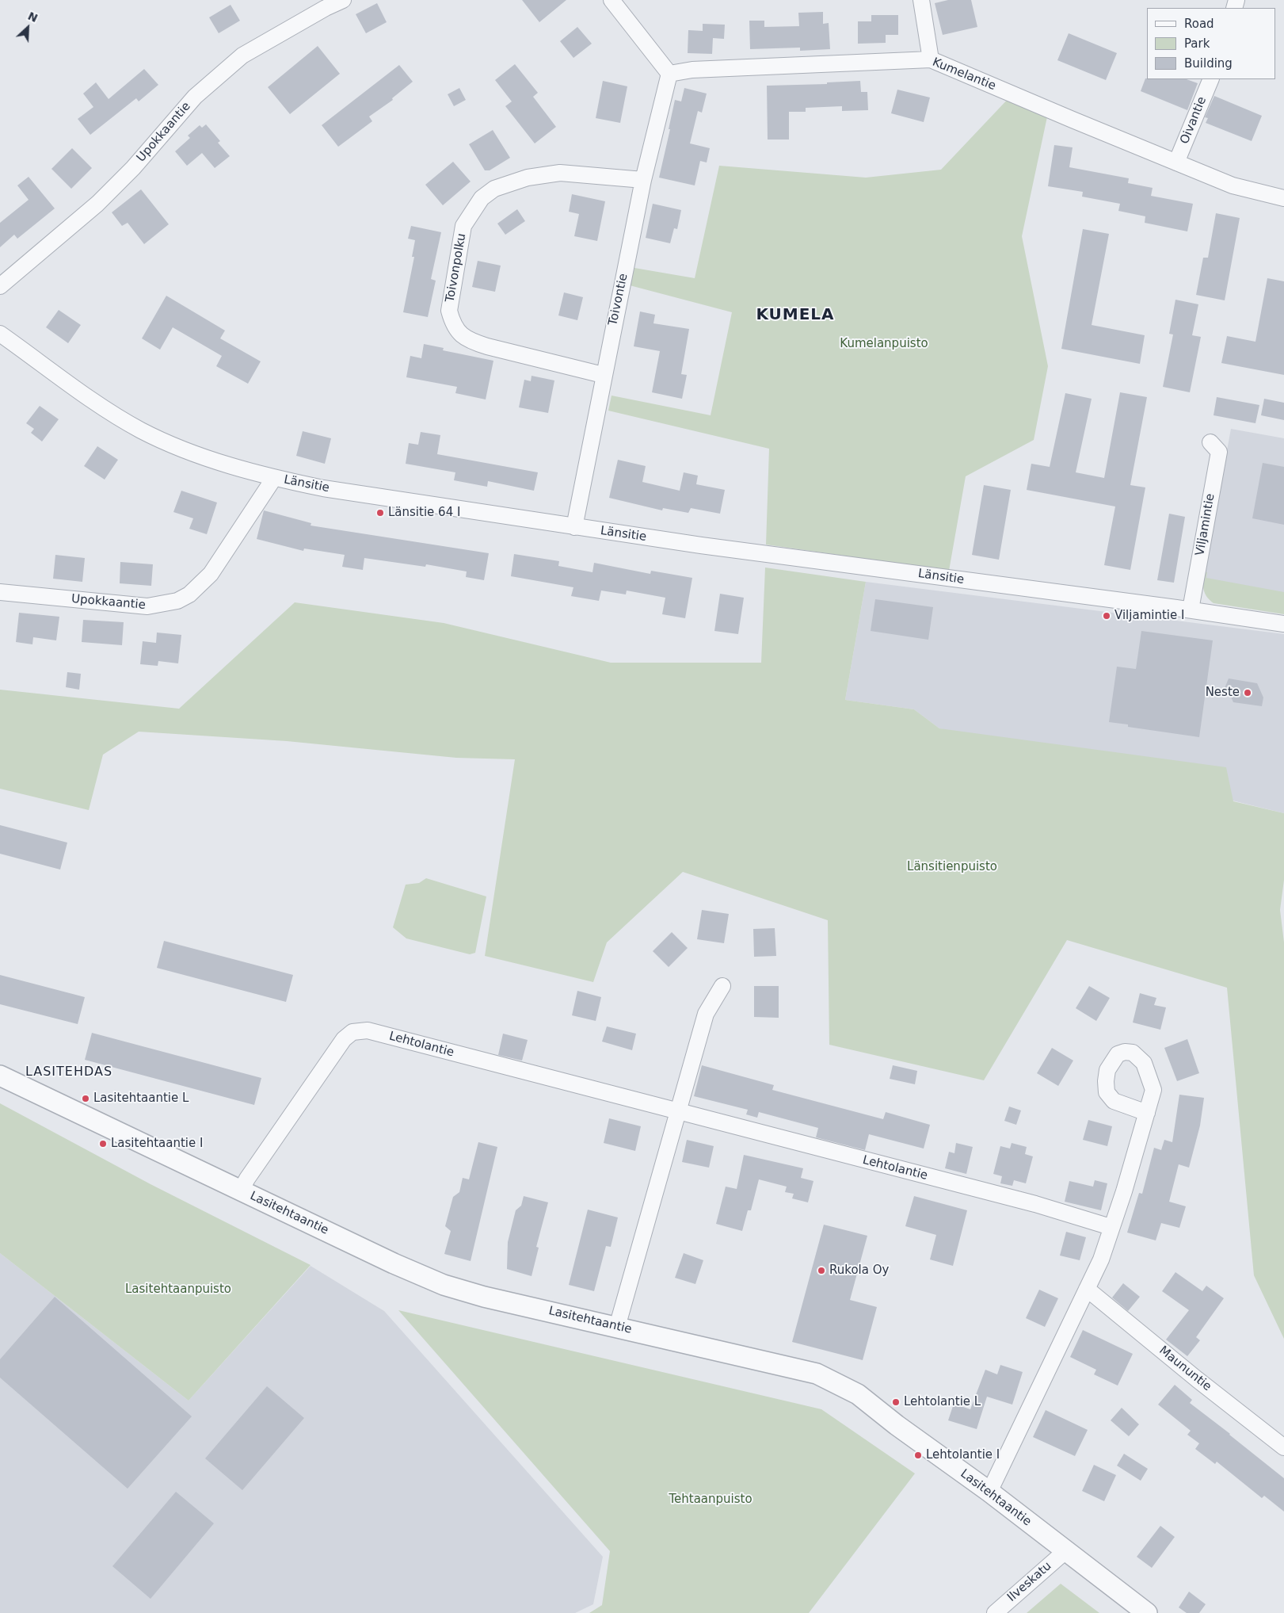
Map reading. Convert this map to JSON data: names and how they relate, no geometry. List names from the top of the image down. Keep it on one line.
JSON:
{"streets":{"street":["Kumelantie","Oivantie","Upokkaantie","Toivonpolku","Toivontie","Länsitie","Viljamintie","Lehtolantie","Lasitehtaantie","Maununtie","Ilveskatu"]},"crossings":[["Kumelantie","Oivantie"],["Kumelantie","Toivontie"],["Upokkaantie","Länsitie"],["Toivonpolku","Toivontie"],["Toivontie","Länsitie"],["Länsitie","Viljamintie"],["Lehtolantie","Lasitehtaantie"],["Lasitehtaantie","Ilveskatu"]],"districts":["KUMELA","LASITEHDAS"],"parks":["Kumelanpuisto","Länsitienpuisto","Lasitehtaanpuisto","Tehtaanpuisto"],"places":["Länsitie 64 I","Viljamintie I","Neste","Lasitehtaantie L","Lasitehtaantie I","Rukola Oy","Lehtolantie L","Lehtolantie I"],"legend":["Road","Park","Building"],"north":"top right"}
